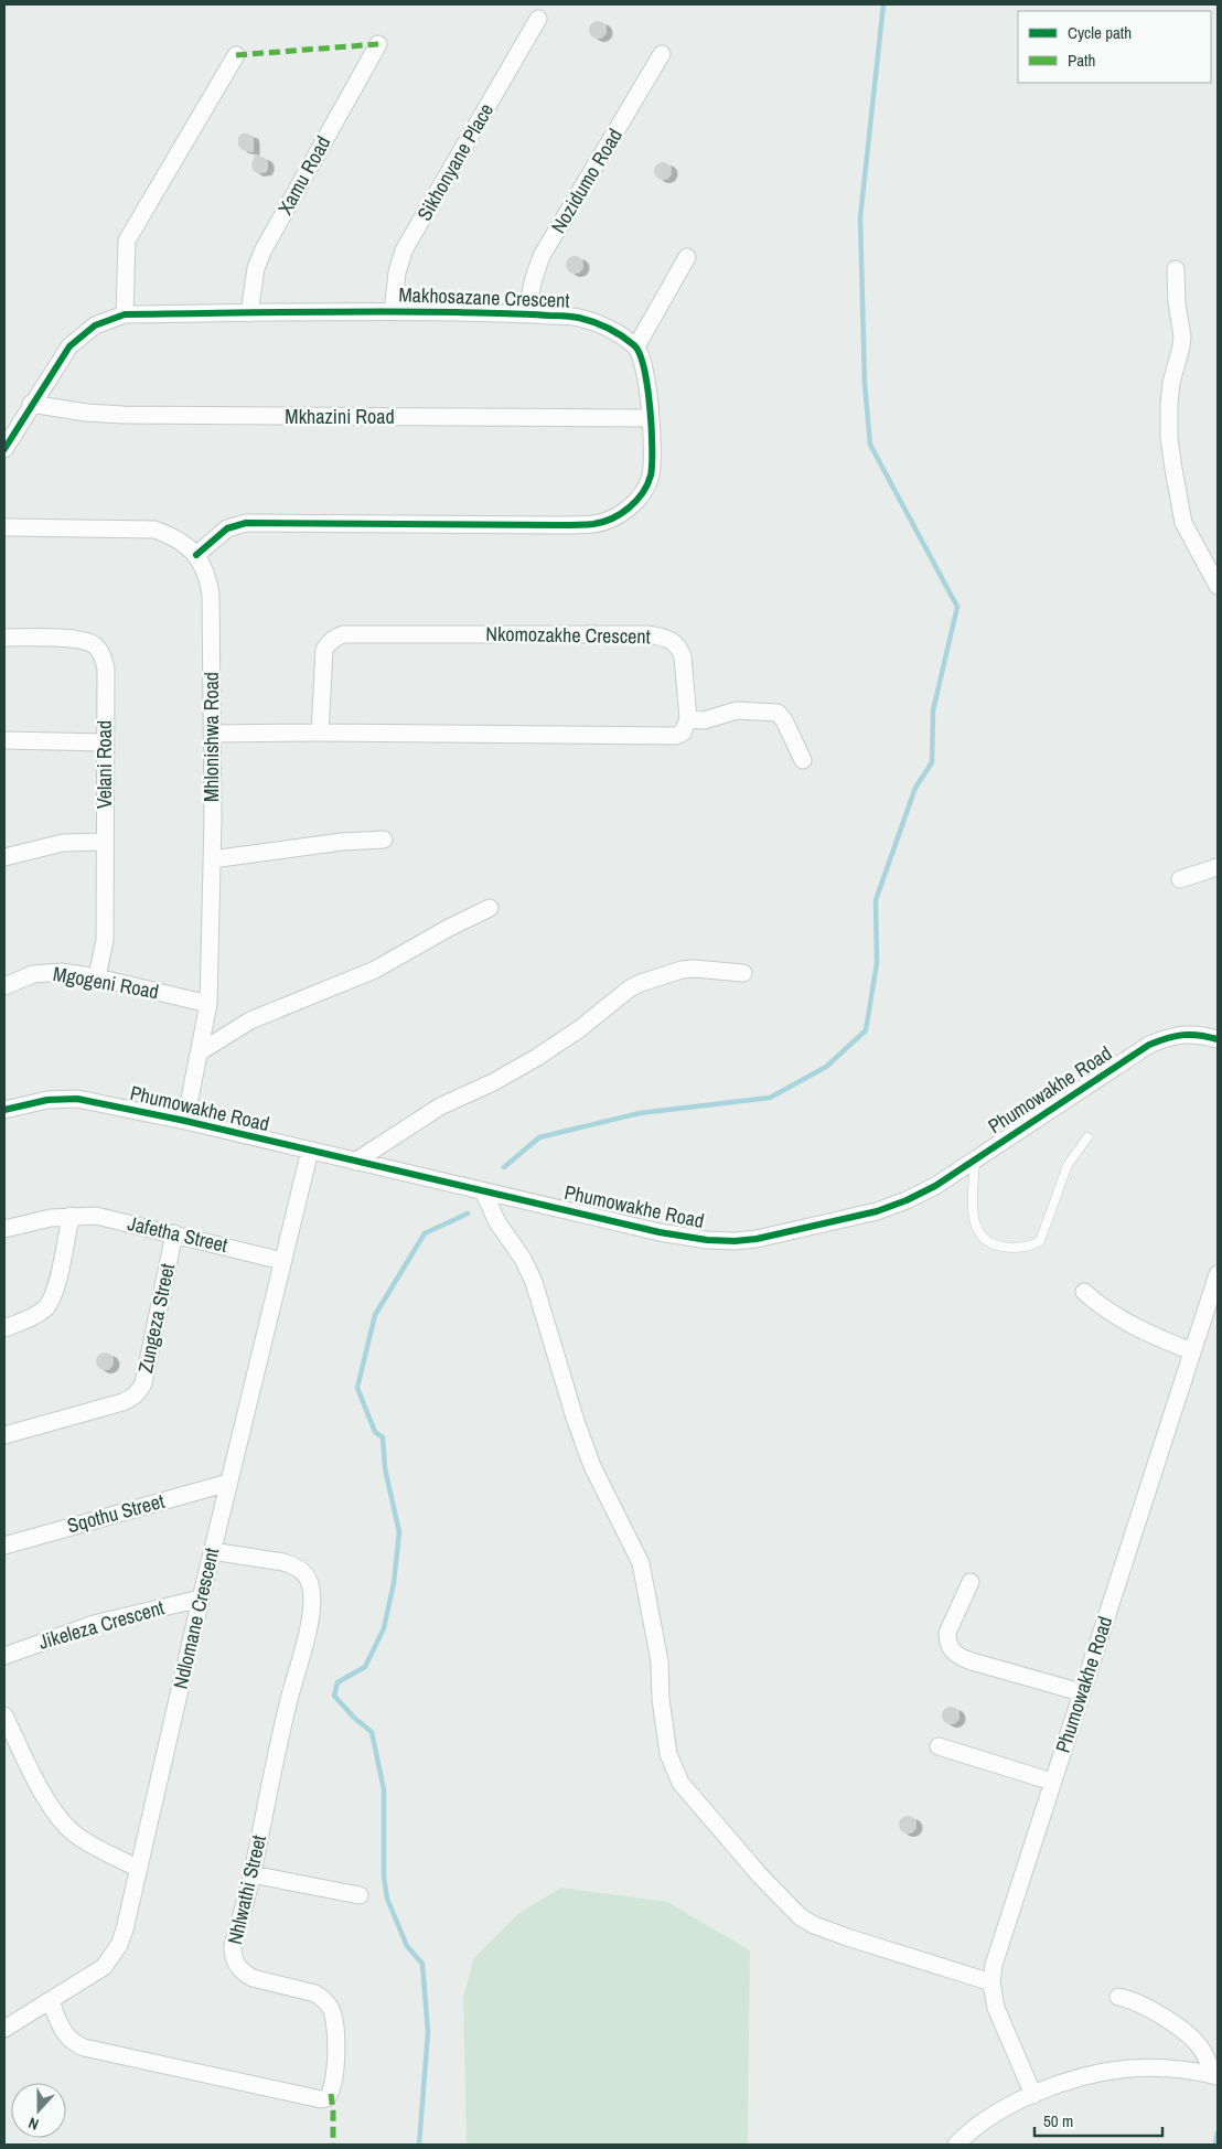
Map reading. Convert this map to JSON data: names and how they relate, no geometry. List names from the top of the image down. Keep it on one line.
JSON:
{"streets":{"street":["Sikhonyane Place","Xamu Road","Nozidumo Road","Makhosazane Crescent","Mkhazini Road","Nkomozakhe Crescent","Mhlonishwa Road","Velani Road","Mgogeni Road","Phumowakhe Road","Jafetha Street","Zungeza Street","Sqothu Street","Ndlomane Crescent","Jikeleza Crescent","Nhlwathi Street"]},"crossings":[["Sikhonyane Place","Makhosazane Crescent"],["Xamu Road","Makhosazane Crescent"],["Nozidumo Road","Makhosazane Crescent"],["Makhosazane Crescent","Mkhazini Road"],["Mhlonishwa Road","Mgogeni Road"],["Mhlonishwa Road","Phumowakhe Road"],["Velani Road","Mgogeni Road"],["Phumowakhe Road","Ndlomane Crescent"],["Jafetha Street","Zungeza Street"],["Jafetha Street","Ndlomane Crescent"],["Sqothu Street","Ndlomane Crescent"],["Ndlomane Crescent","Jikeleza Crescent"],["Ndlomane Crescent","Nhlwathi Street"]],"legend":["Cycle path","Path"],"scale_bar":"50 m","north":"bottom"}
